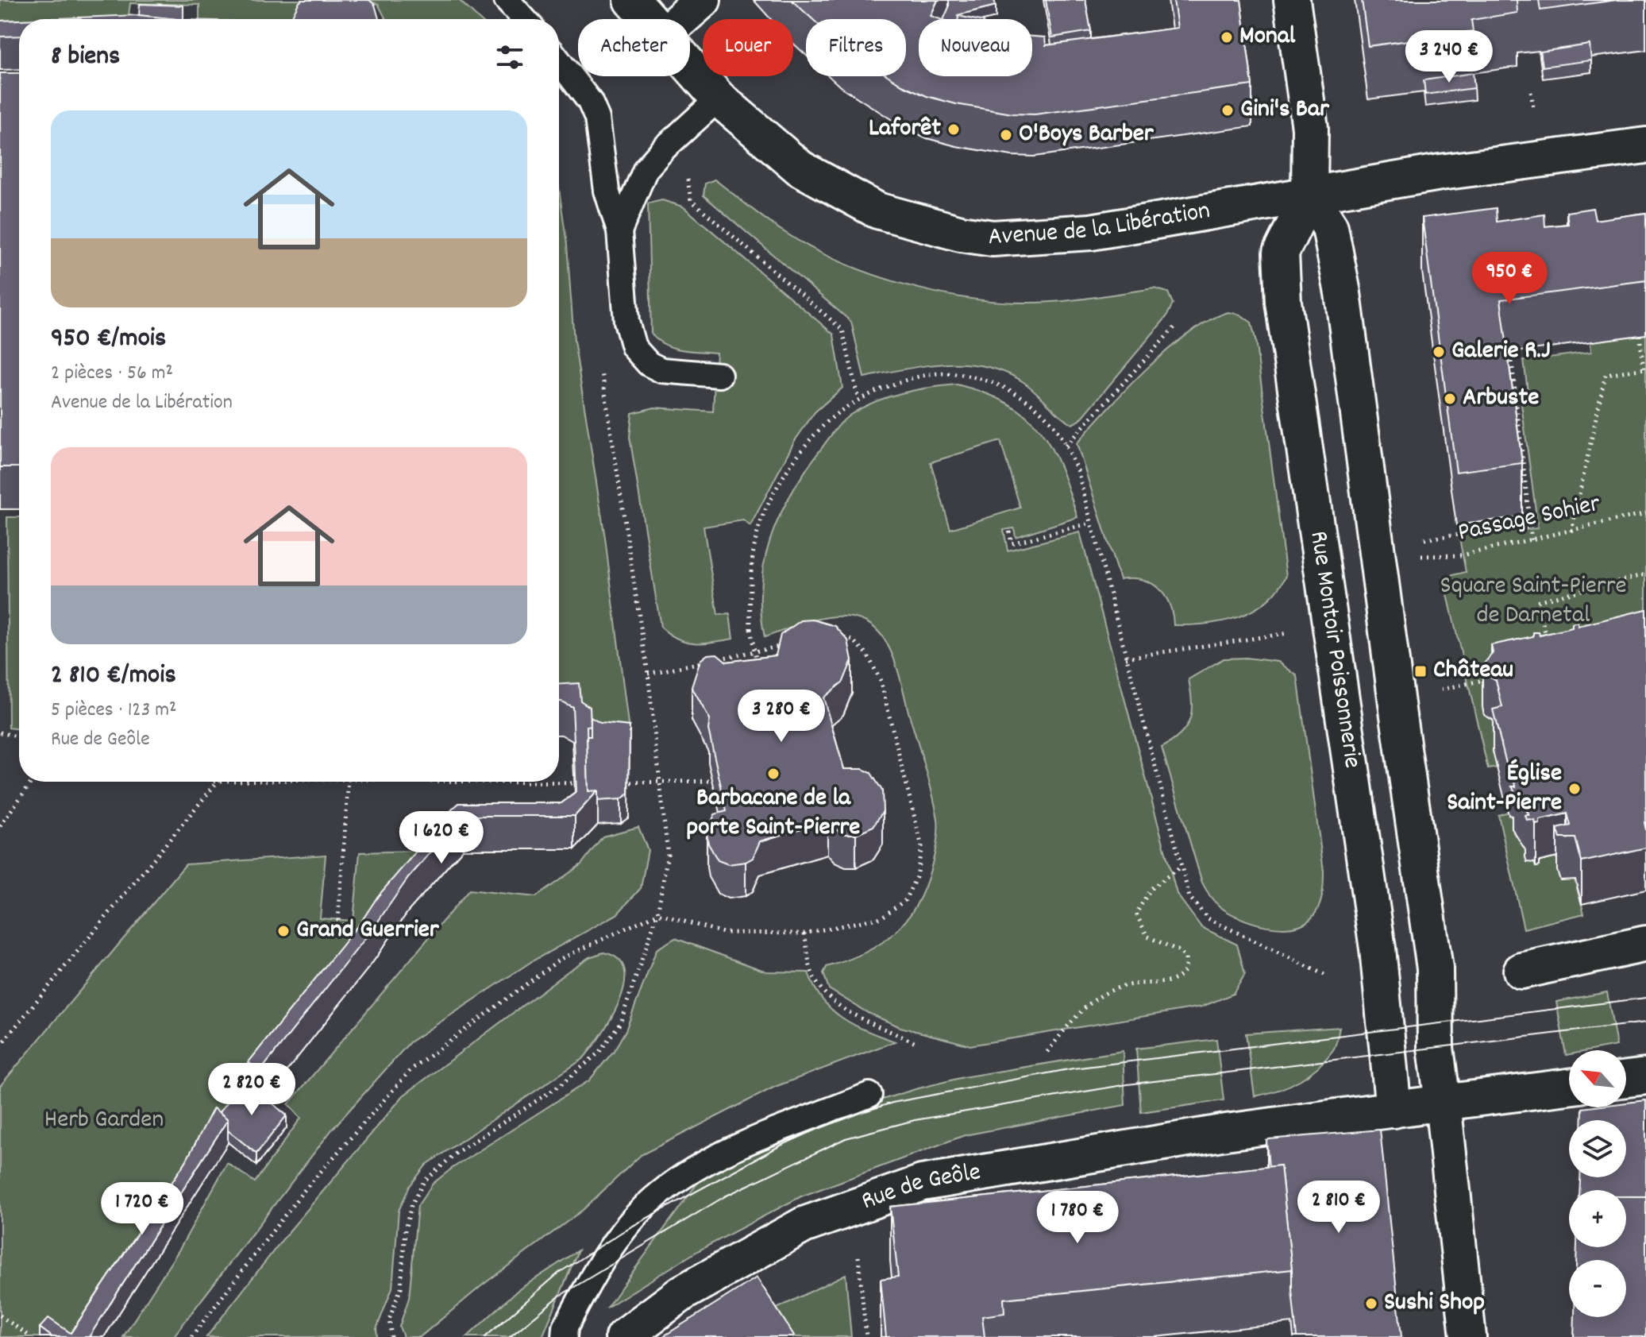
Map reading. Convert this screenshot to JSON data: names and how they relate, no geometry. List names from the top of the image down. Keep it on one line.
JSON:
{"streets":{"main road":["Avenue de la Libération","Rue Montoir Poissonnerie","Rue de Geôle"],"path":["Passage Sohier"]},"crossings":[["Avenue de la Libération","Rue Montoir Poissonnerie"],["Rue Montoir Poissonnerie","Rue de Geôle"]],"parks":["Square Saint-Pierre de Darnetal","Herb Garden"],"places":{"other":["Monal","Gini's Bar","Laforêt","O'Boys Barber","Galerie R.J","Arbuste","Barbacane de la porte Saint-Pierre","Église Saint-Pierre","Grand Guerrier","Sushi Shop"],"transit":["Château"]},"north":"top left","page":{"chip":["Acheter","Louer","Filtres","Nouveau"],"heading":"8 biens","price":["3 240 €","950 €","3 280 €","1 620 €","2 820 €","2 810 €","1 720 €","1 780 €"],"list":[{"name":"950 €/mois","note":"2 pièces · 56 m² · Avenue de la Libération"},{"name":"2 810 €/mois","note":"5 pièces · 123 m² · Rue de Geôle"}],"map_buttons":["+","−"]}}
